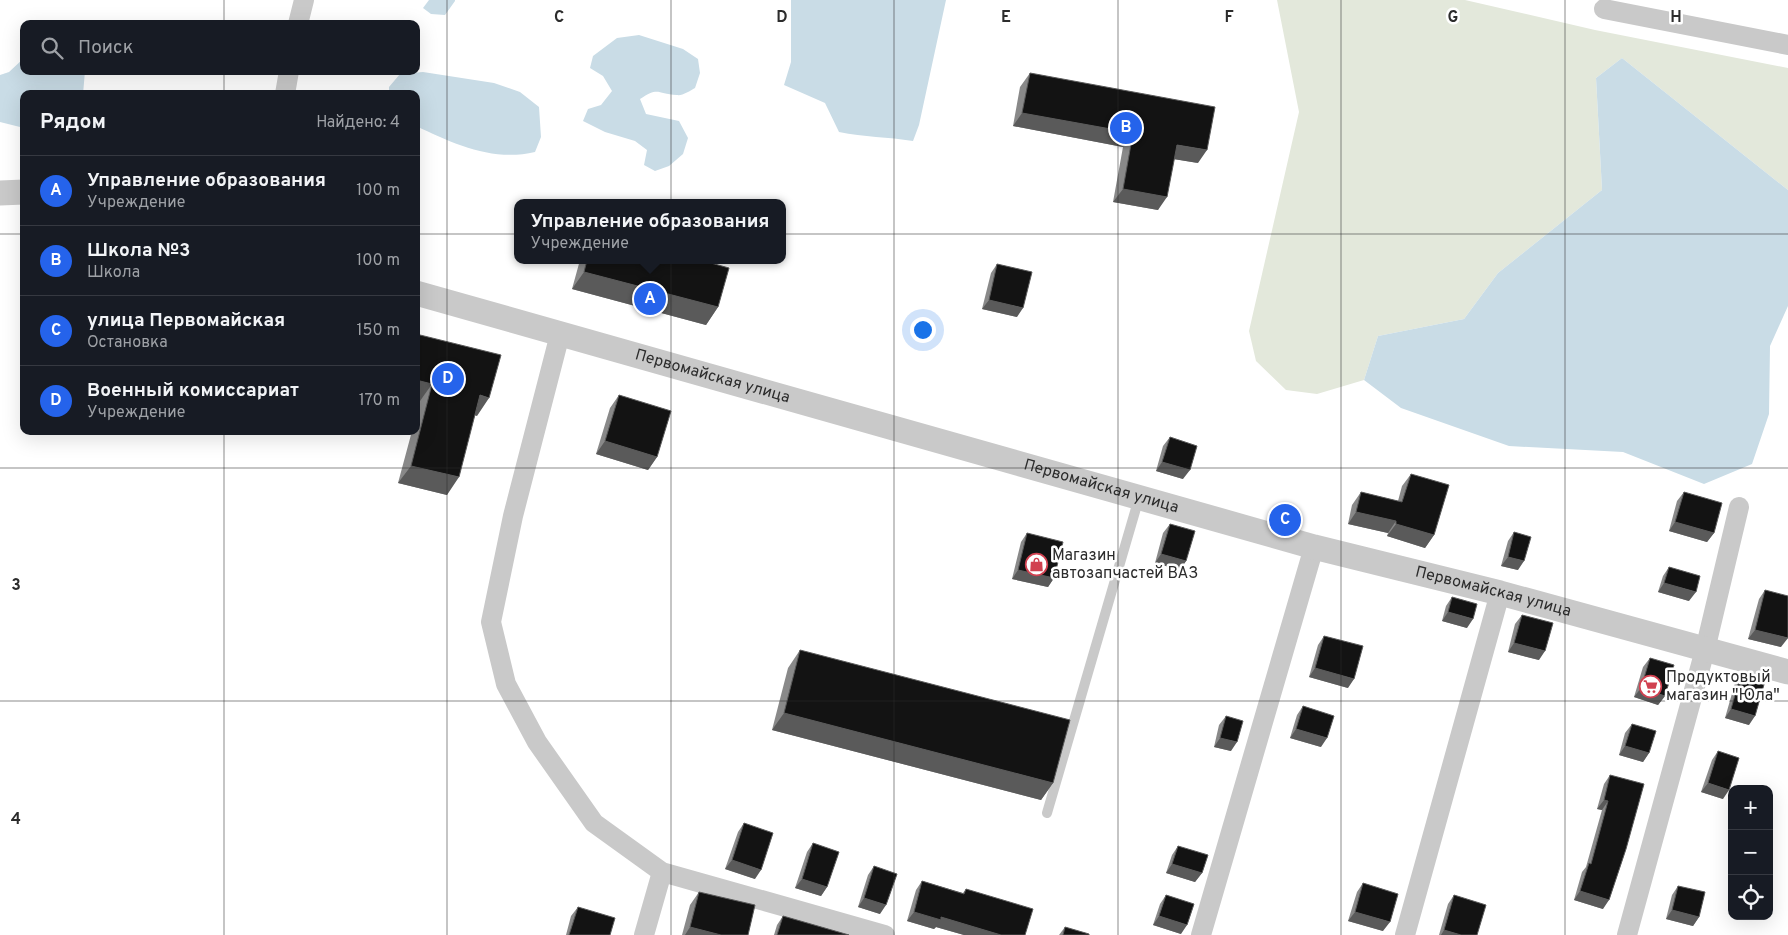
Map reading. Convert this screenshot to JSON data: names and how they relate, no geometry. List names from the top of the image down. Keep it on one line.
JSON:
{"streets":{"street":["Первомайская улица"]},"places":{"shop":["Магазин автозапчастей ВАЗ"],"supermarket":["Продуктовый магазин \"Юла\""]},"page":{"search":"Поиск","heading":["Рядом","Найдено: 4"],"pins":["B","A","D","C"],"list":[{"mark":"A","name":"Управление образования","note":"Учреждение","value":"100 m"},{"mark":"B","name":"Школа №3","note":"Школа","value":"100 m"},{"mark":"C","name":"улица Первомайская","note":"Остановка","value":"150 m"},{"mark":"D","name":"Военный комиссариат","note":"Учреждение","value":"170 m"}],"popup":["Управление образования","Учреждение"],"map_buttons":["+","−"]},"grid":{"columns":["C","D","E","F","G","H"],"rows":["3","4"]}}
